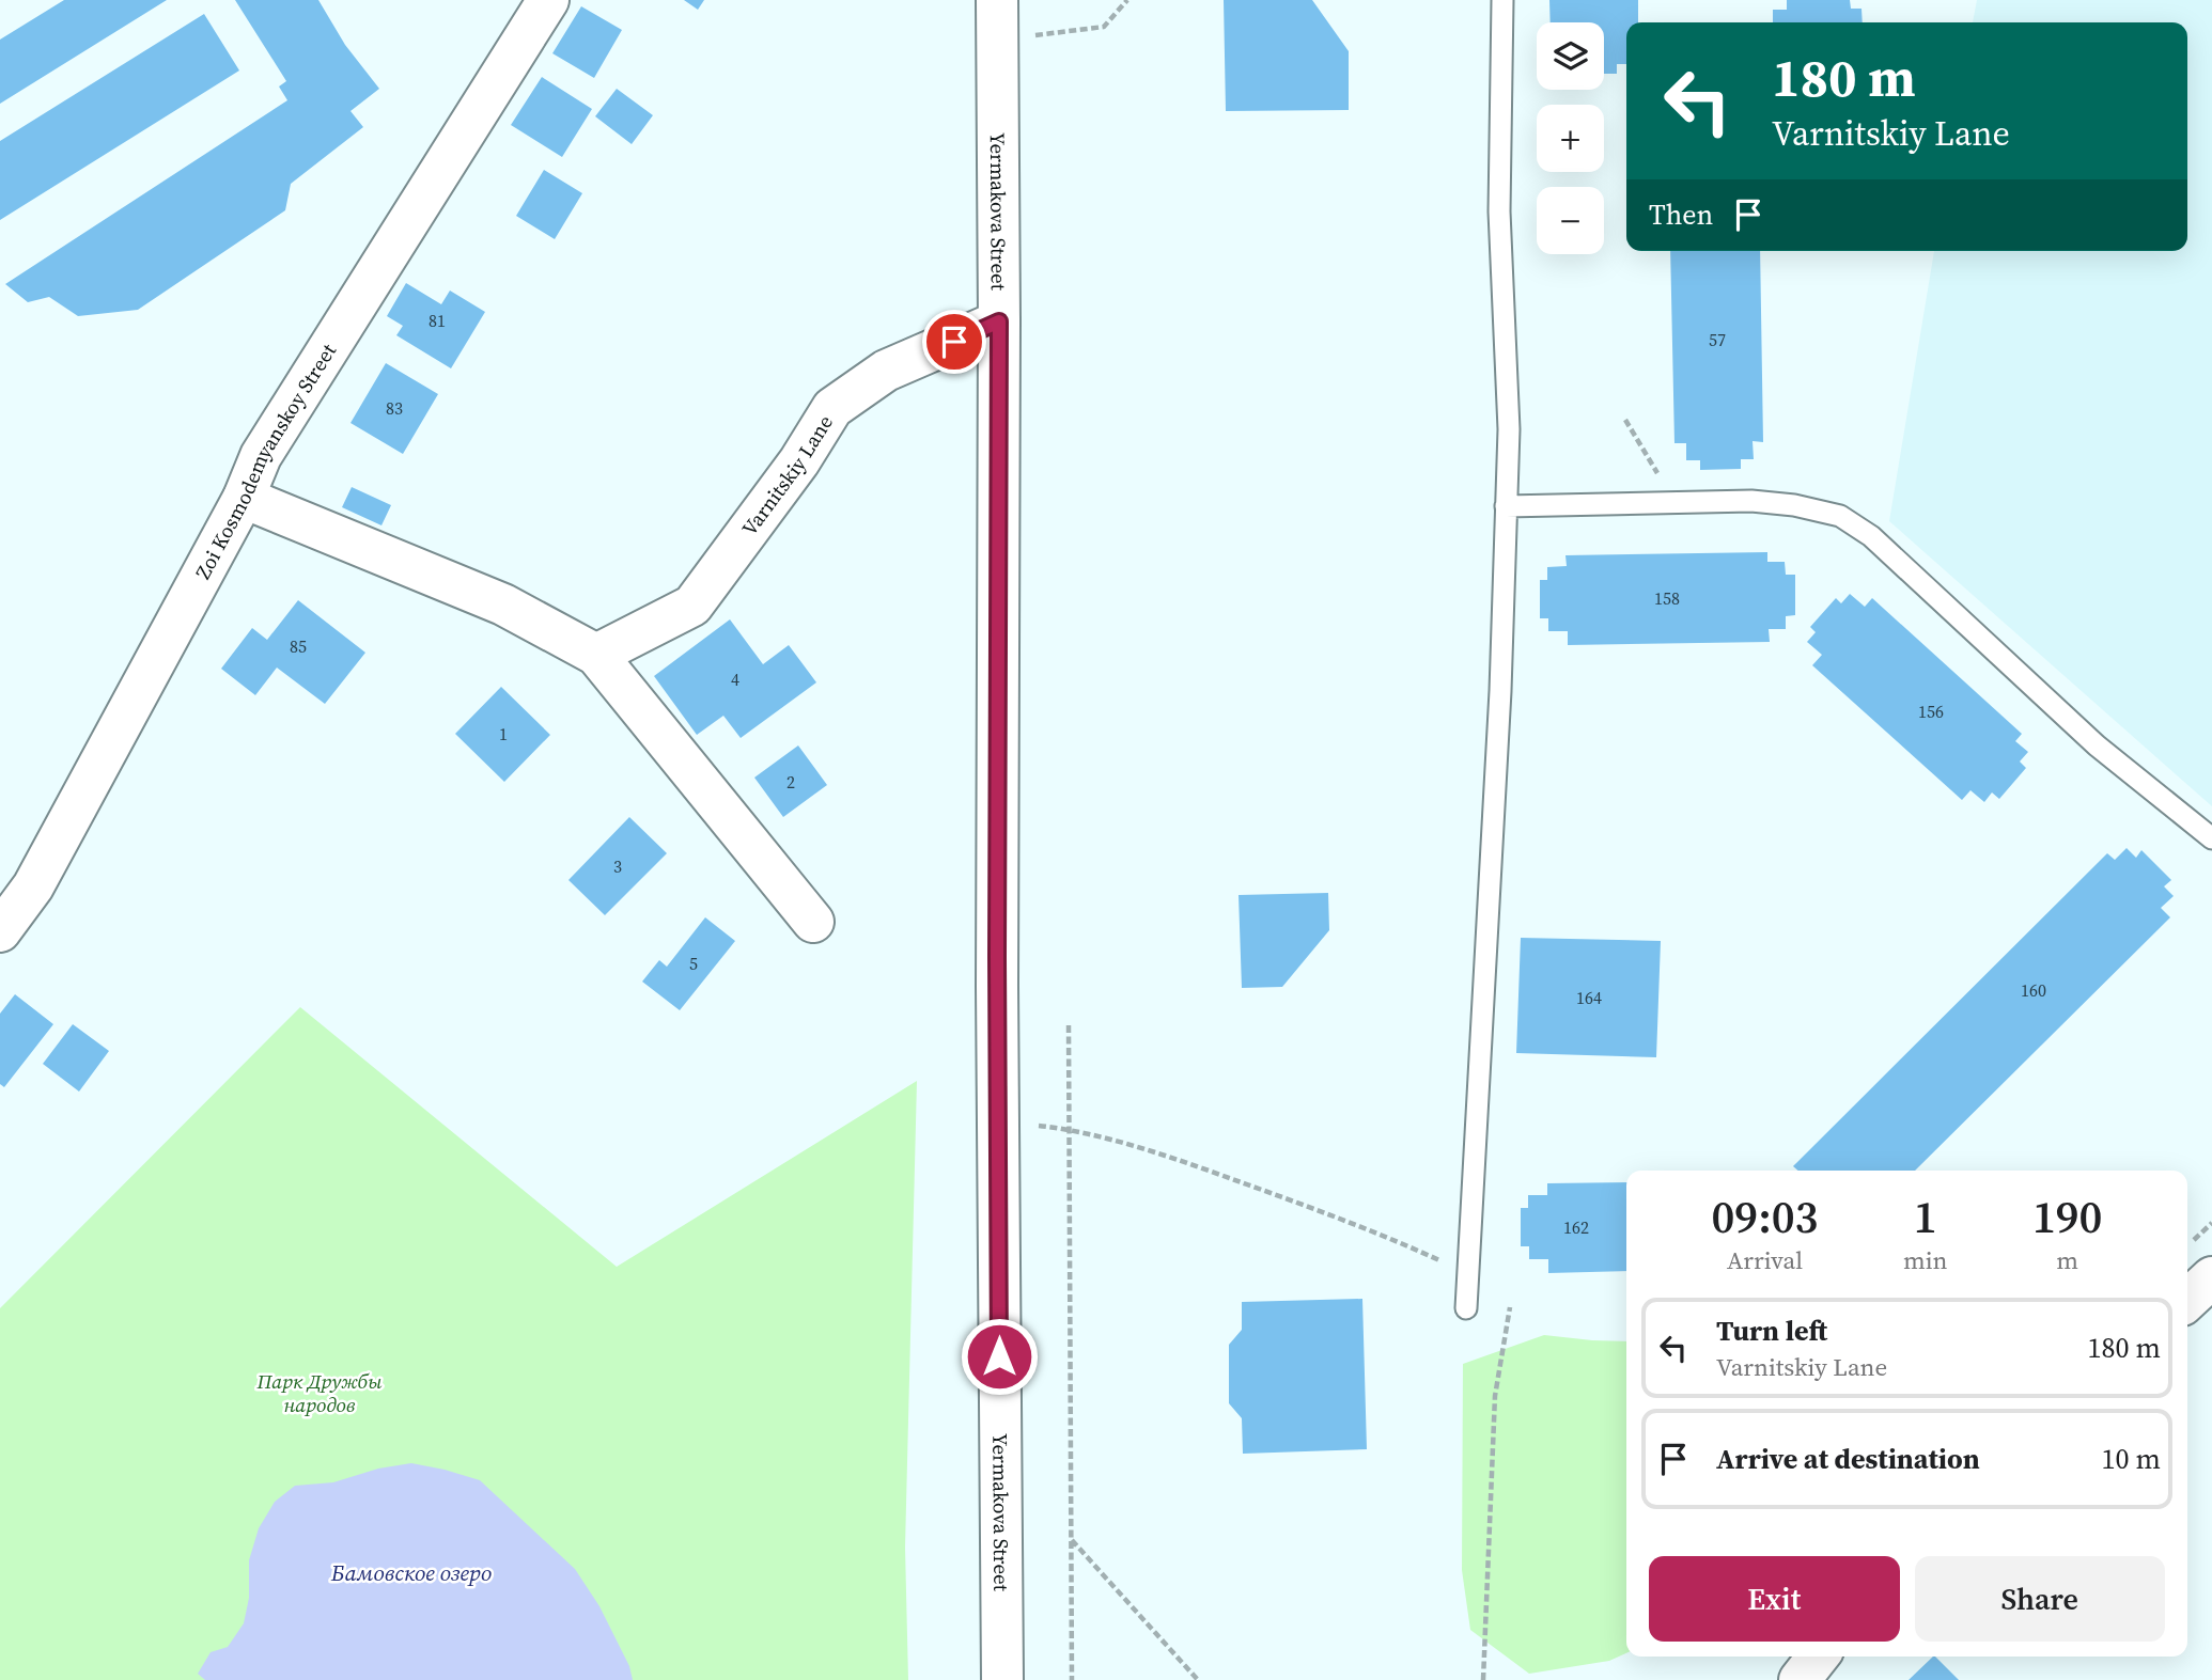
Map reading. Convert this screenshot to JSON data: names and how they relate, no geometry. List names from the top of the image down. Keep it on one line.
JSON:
{"streets":{"street":["Yermakova Street","Zoi Kosmodemyanskoy Street","Varnitskiy Lane"]},"crossings":[["Yermakova Street","Varnitskiy Lane"]],"water":["Бамовское озеро"],"parks":["Парк Дружбы народов"],"house_numbers":["81","57","83","158","85","4","156","1","2","3","5","160","164","162"],"page":{"map_buttons":["+","−"],"turn":["180 m","Varnitskiy Lane"],"then":"Then","eta":["09:03","Arrival","1","min","190","m"],"list":[{"name":"Turn left","note":"Varnitskiy Lane","value":"180 m"},{"name":"Arrive at destination","value":"10 m"}],"buttons":["Exit","Share"]}}
